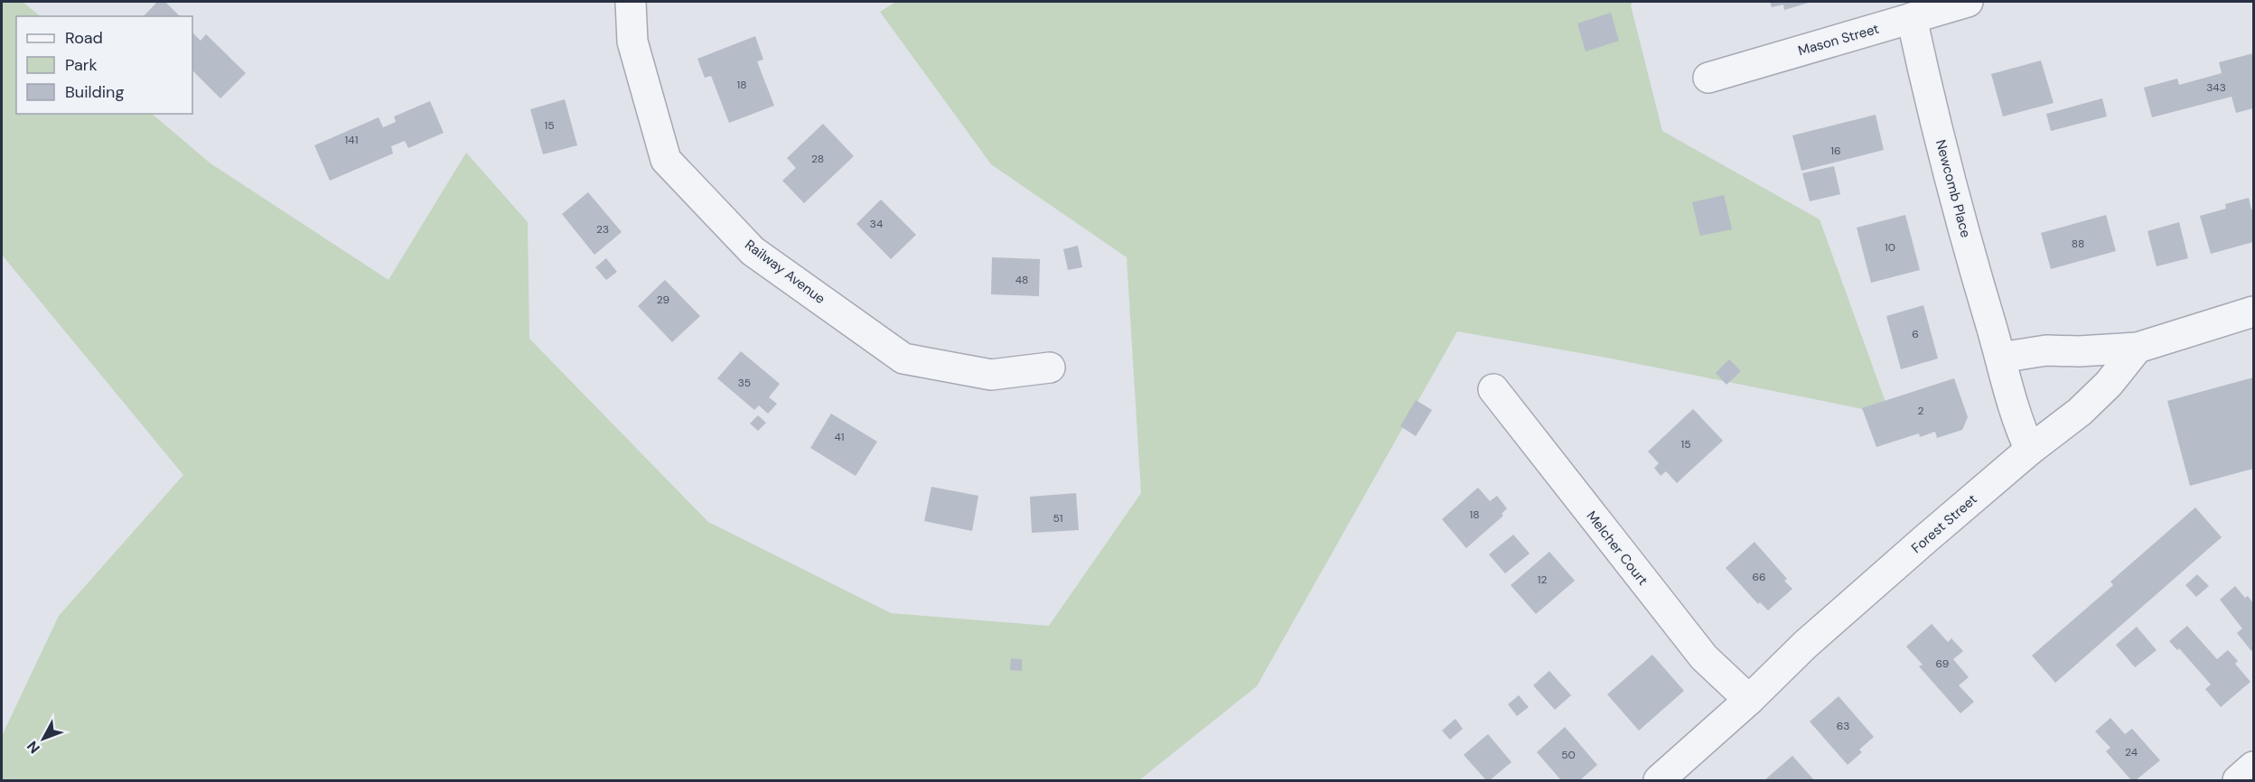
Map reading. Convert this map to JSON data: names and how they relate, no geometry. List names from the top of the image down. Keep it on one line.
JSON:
{"streets":{"street":["Mason Street","Newcomb Place","Railway Avenue","Forest Street","Melcher Court"]},"crossings":[["Mason Street","Newcomb Place"],["Newcomb Place","Forest Street"],["Forest Street","Melcher Court"]],"house_numbers":["18","343","15","141","16","28","34","23","88","10","48","29","6","35","2","41","15","18","51","66","12","69","63","24","50"],"legend":["Road","Park","Building"],"north":"bottom left"}
